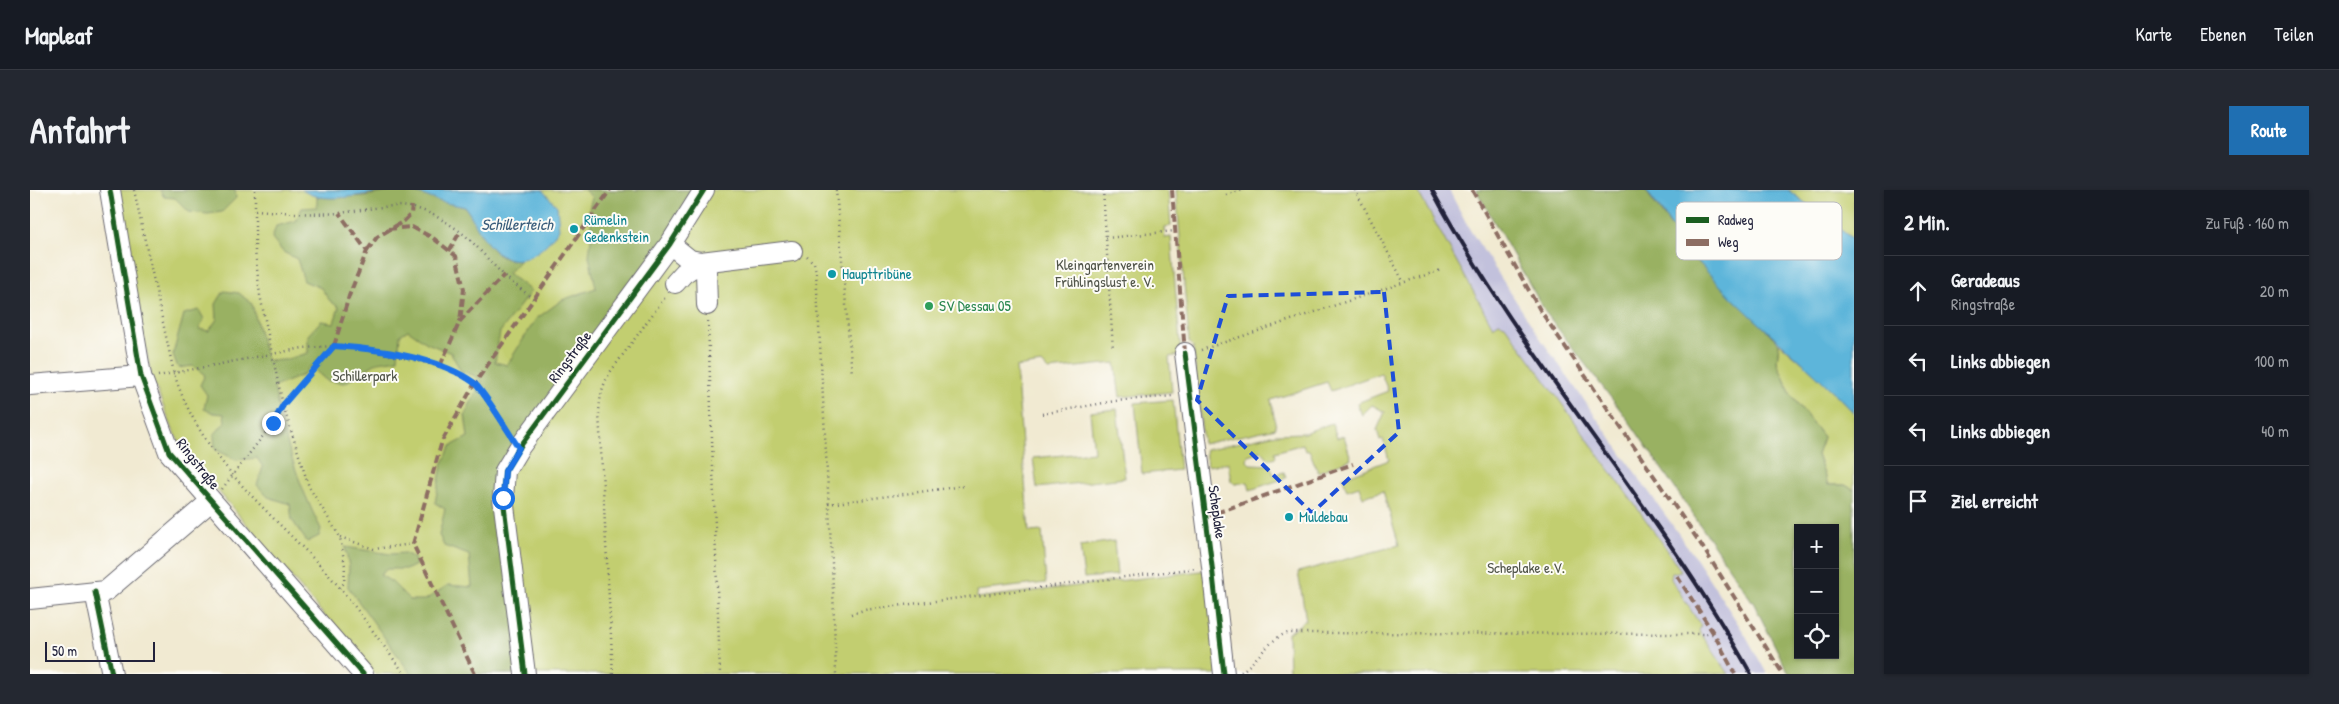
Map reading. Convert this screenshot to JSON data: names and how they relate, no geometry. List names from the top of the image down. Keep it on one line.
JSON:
{"streets":{"street":["Ringstraße","Scheplake"]},"water":["Schillerteich"],"parks":["Kleingartenverein Frühlingslust e. V.","Schillerpark","Scheplake e.V."],"places":["Rümelin Gedenkstein","Haupttribüne","SV Dessau 05","Muldebau"],"legend":["Radweg","Weg"],"scale_bar":"50 m","page":{"header":"Mapleaf","nav":["Karte","Ebenen","Teilen"],"buttons":"Route","title":"Anfahrt","heading":["2 Min.","Zu Fuß · 160 m"],"list":[["Geradeaus","Ringstraße","20 m"],["Links abbiegen","100 m"],["Links abbiegen","40 m"],"Ziel erreicht"],"map_buttons":["+","−"],"scale":"50 m"}}
